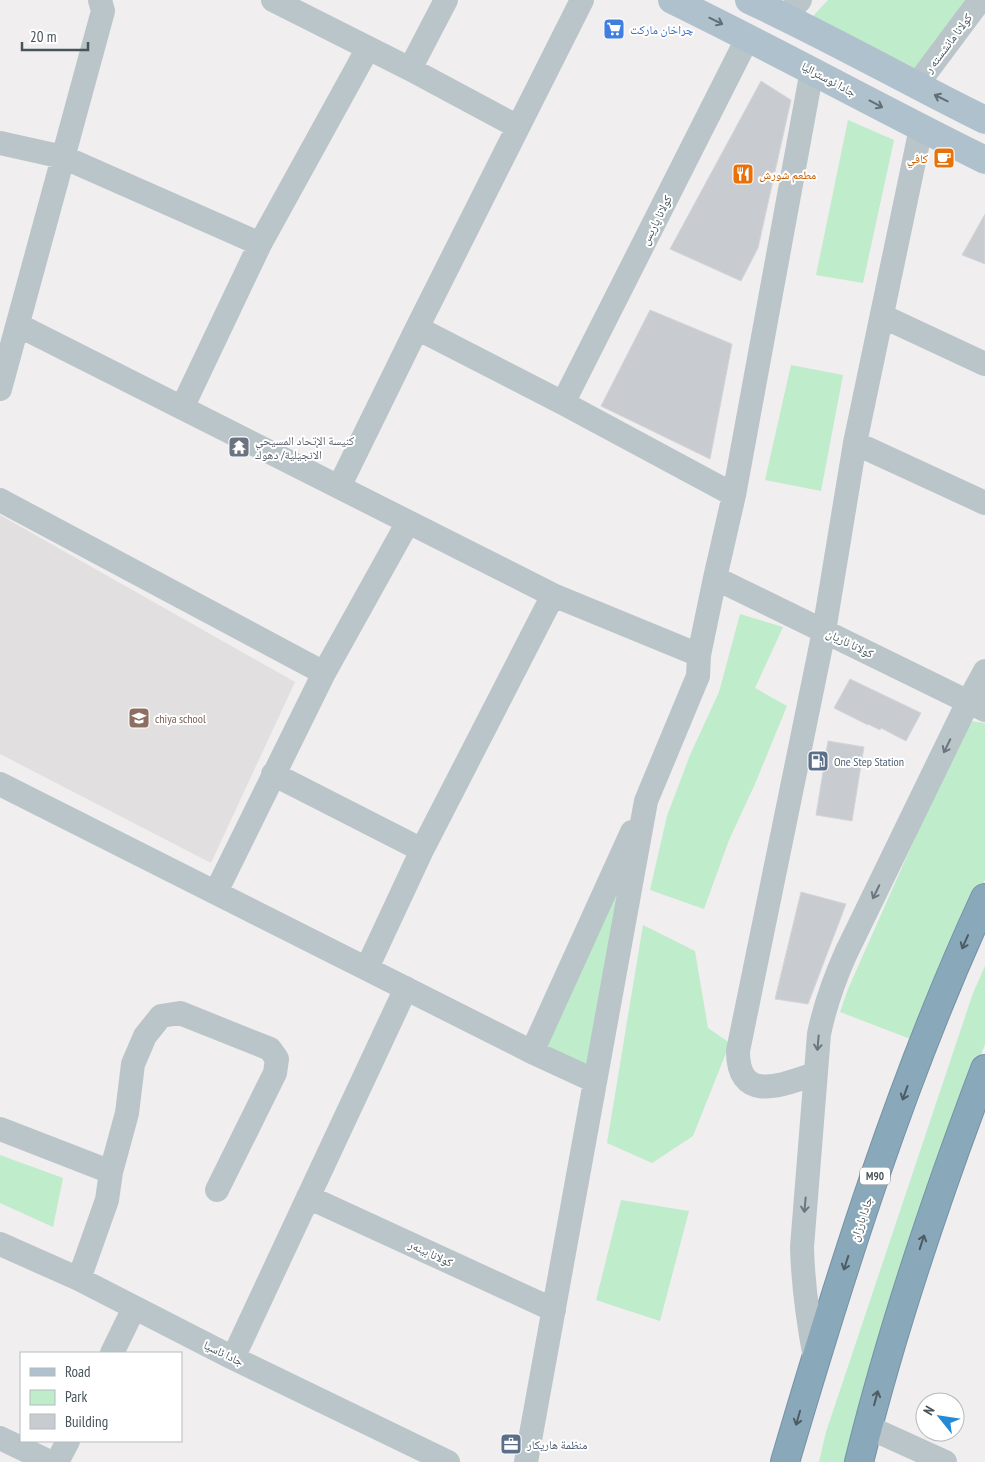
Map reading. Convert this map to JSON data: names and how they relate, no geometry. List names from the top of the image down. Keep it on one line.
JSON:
{"streets":{"highway":["M90","جادا بارزان"],"main road":["جادا ئوسترالیا"],"street":["كولانا مانشسته ر","كولانا پاریس","كولانا ئاريان","كولانا بینه‌ر","جادا ئاسيا"]},"crossings":[["جادا ئوسترالیا","كولانا پاریس"]],"places":{"supermarket":["چراخان ماركت"],"cafe":["كافي"],"restaurant":["مطعم شورش"],"temple":["كنيسة الإتحاد المسيحي الانجيلية/ دهوك"],"school or university":["chiya school"],"fuel station":["One Step Station"],"office":["منظمة هاريكار"]},"legend":["Road","Park","Building"],"scale_bar":"20 m","north":"top left"}
